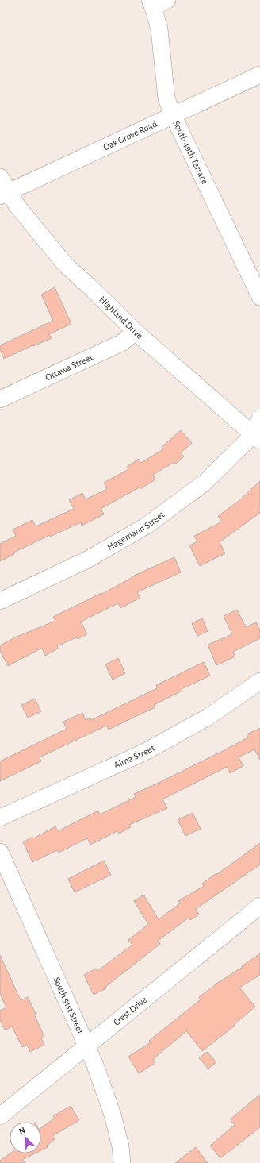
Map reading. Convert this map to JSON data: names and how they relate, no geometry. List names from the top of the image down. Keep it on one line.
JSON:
{"streets":{"street":["Oak Grove Road","South 49th Terrace","Highland Drive","Ottawa Street","Hagemann Street","Alma Street","South 51st Street","Crest Drive"]},"crossings":[["Oak Grove Road","South 49th Terrace"],["Oak Grove Road","Highland Drive"],["Highland Drive","Ottawa Street"],["Highland Drive","Hagemann Street"],["South 51st Street","Crest Drive"]],"north":"top left"}
